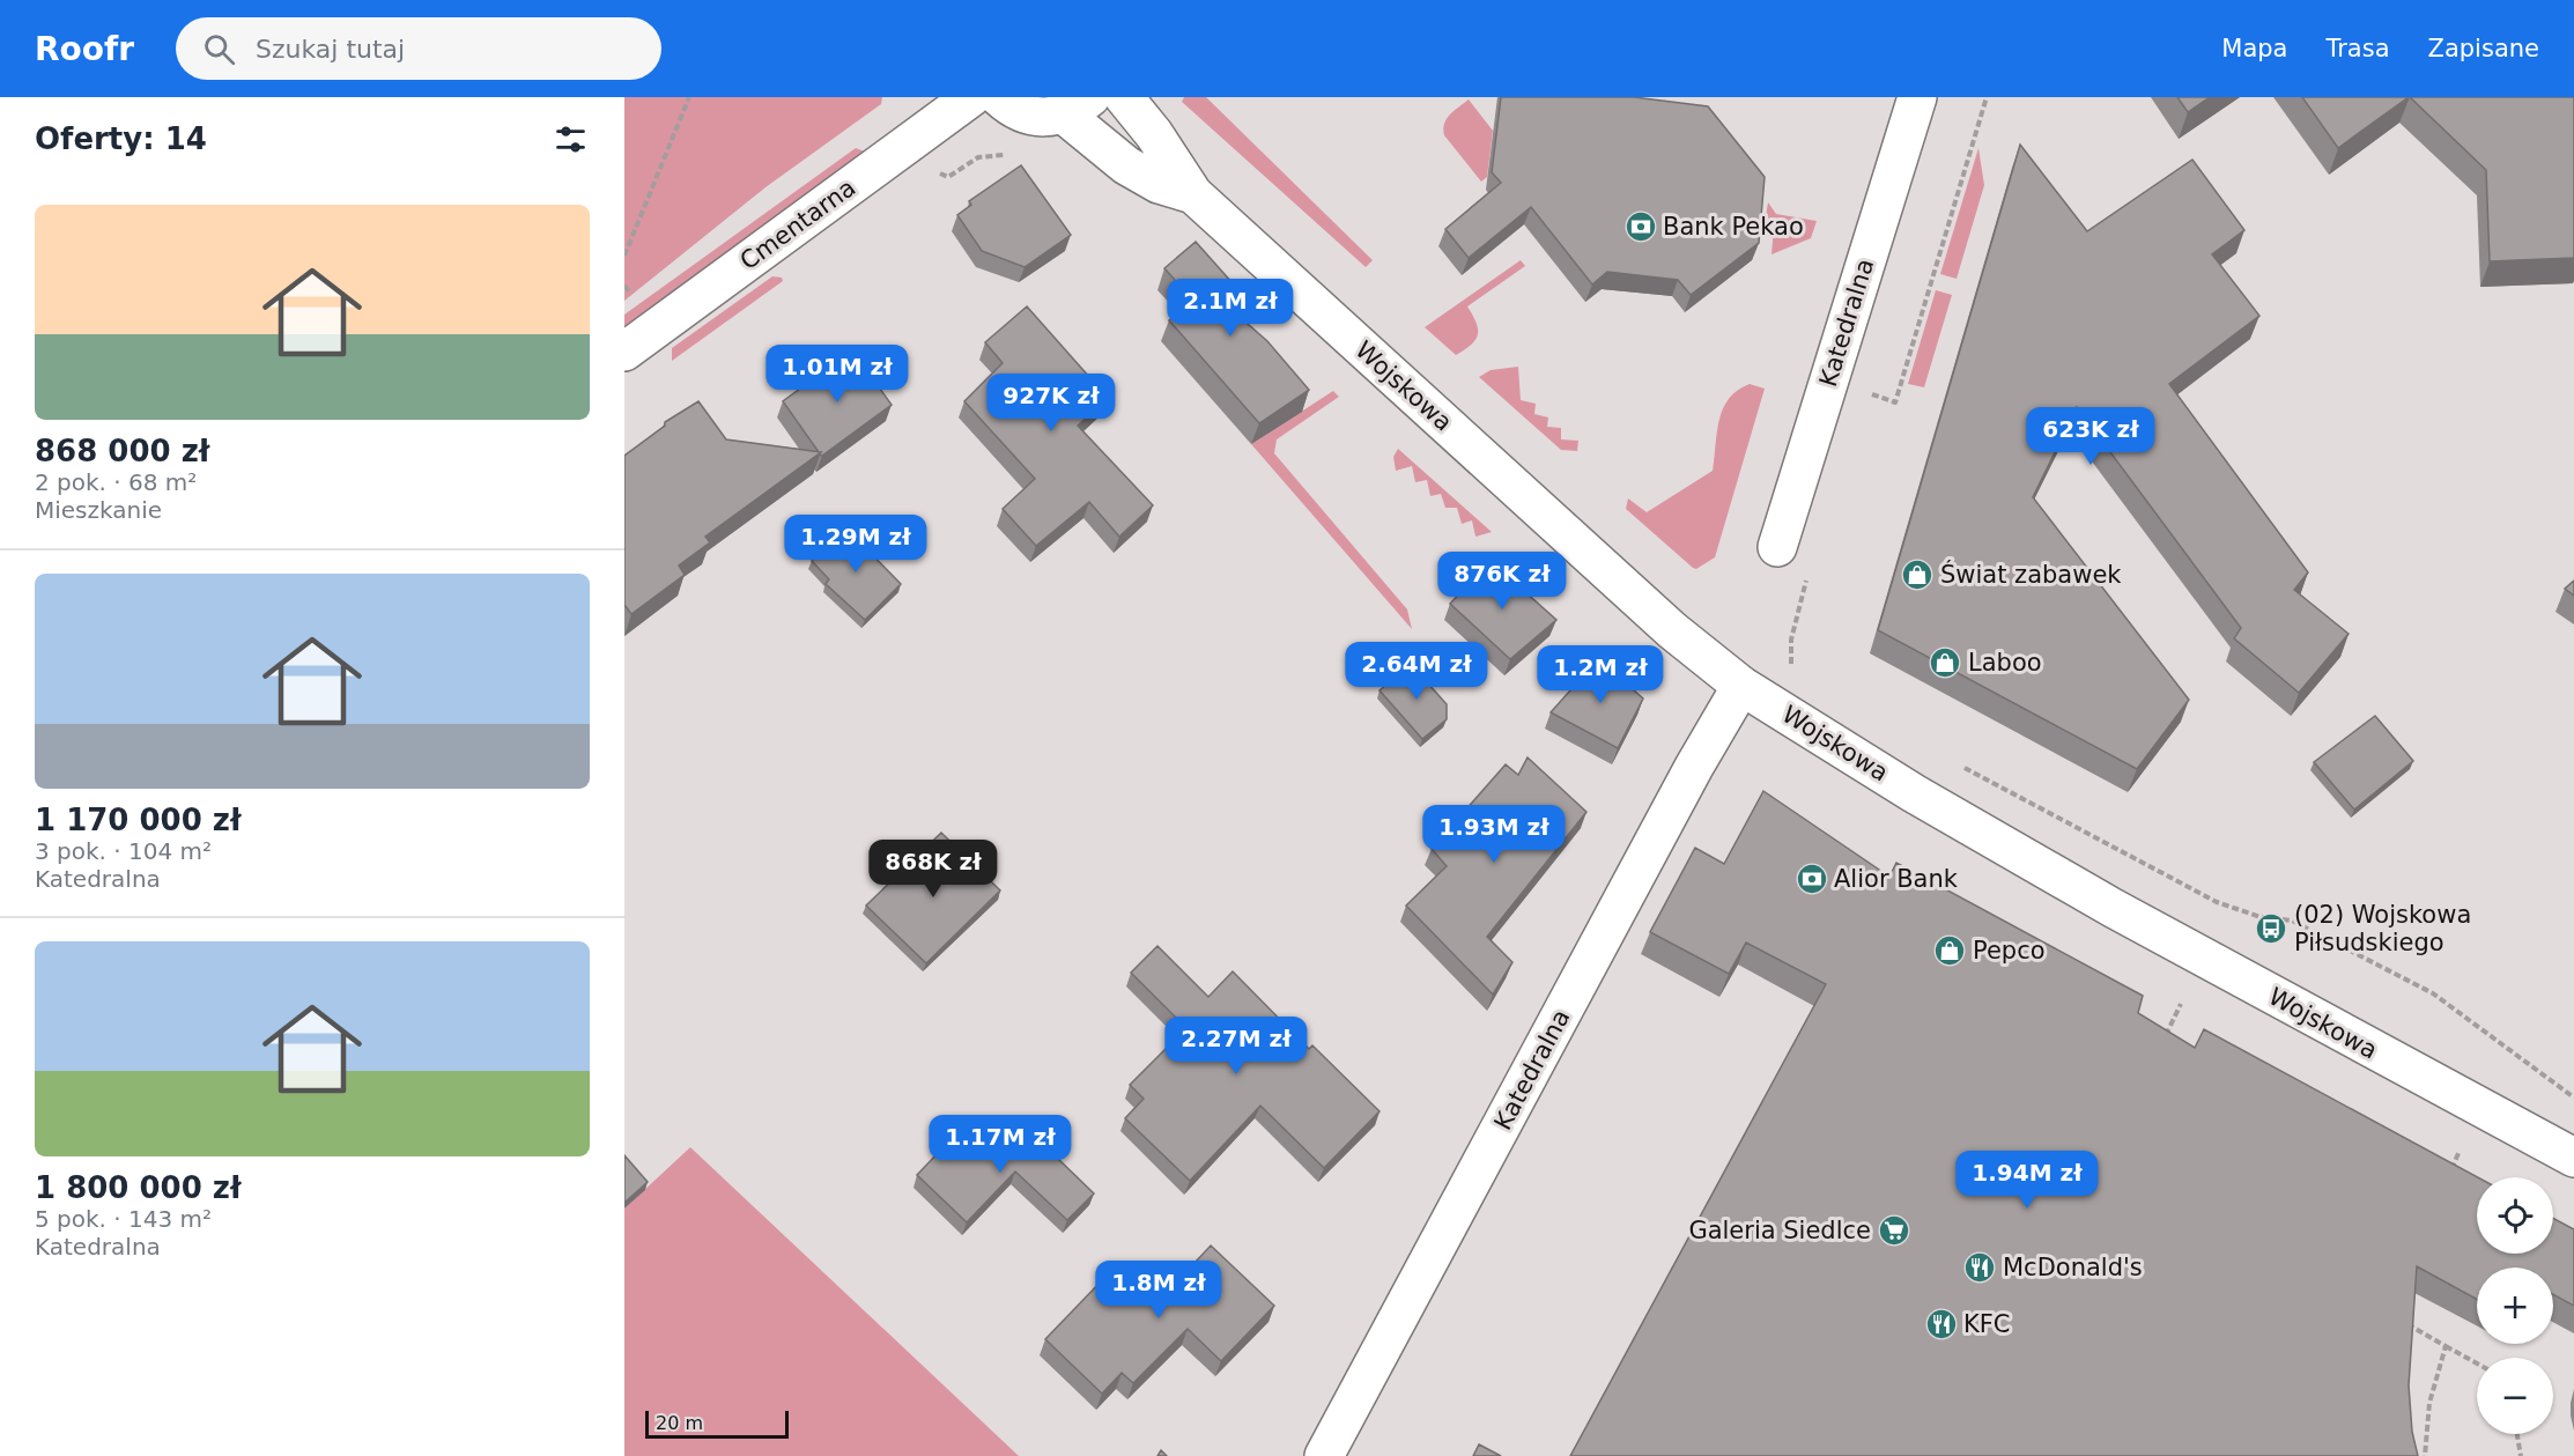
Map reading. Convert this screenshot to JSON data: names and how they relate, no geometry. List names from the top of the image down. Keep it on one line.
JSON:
{"streets":{"street":["Cmentarna","Katedralna","Wojskowa"]},"crossings":[["Katedralna","Wojskowa"]],"places":{"bank":["Bank Pekao","Alior Bank"],"shop":["Świat zabawek","Laboo","Pepco"],"bus stop":["(02) Wojskowa Piłsudskiego"],"supermarket":["Galeria Siedlce"],"restaurant":["McDonald's","KFC"]},"scale_bar":"20 m","page":{"header":"Roofr","search":"Szukaj tutaj","nav":["Mapa","Trasa","Zapisane"],"heading":"Oferty: 14","list":[{"name":"868 000 zł","note":"2 pok. · 68 m² · Mieszkanie"},{"name":"1 170 000 zł","note":"3 pok. · 104 m² · Katedralna"},{"name":"1 800 000 zł","note":"5 pok. · 143 m² · Katedralna"}],"price":["2.1M zł","1.01M zł","927K zł","623K zł","1.29M zł","876K zł","2.64M zł","1.2M zł","1.93M zł","868K zł","2.27M zł","1.17M zł","1.94M zł","1.8M zł"],"map_buttons":["+","−"],"scale":"20 m"}}
